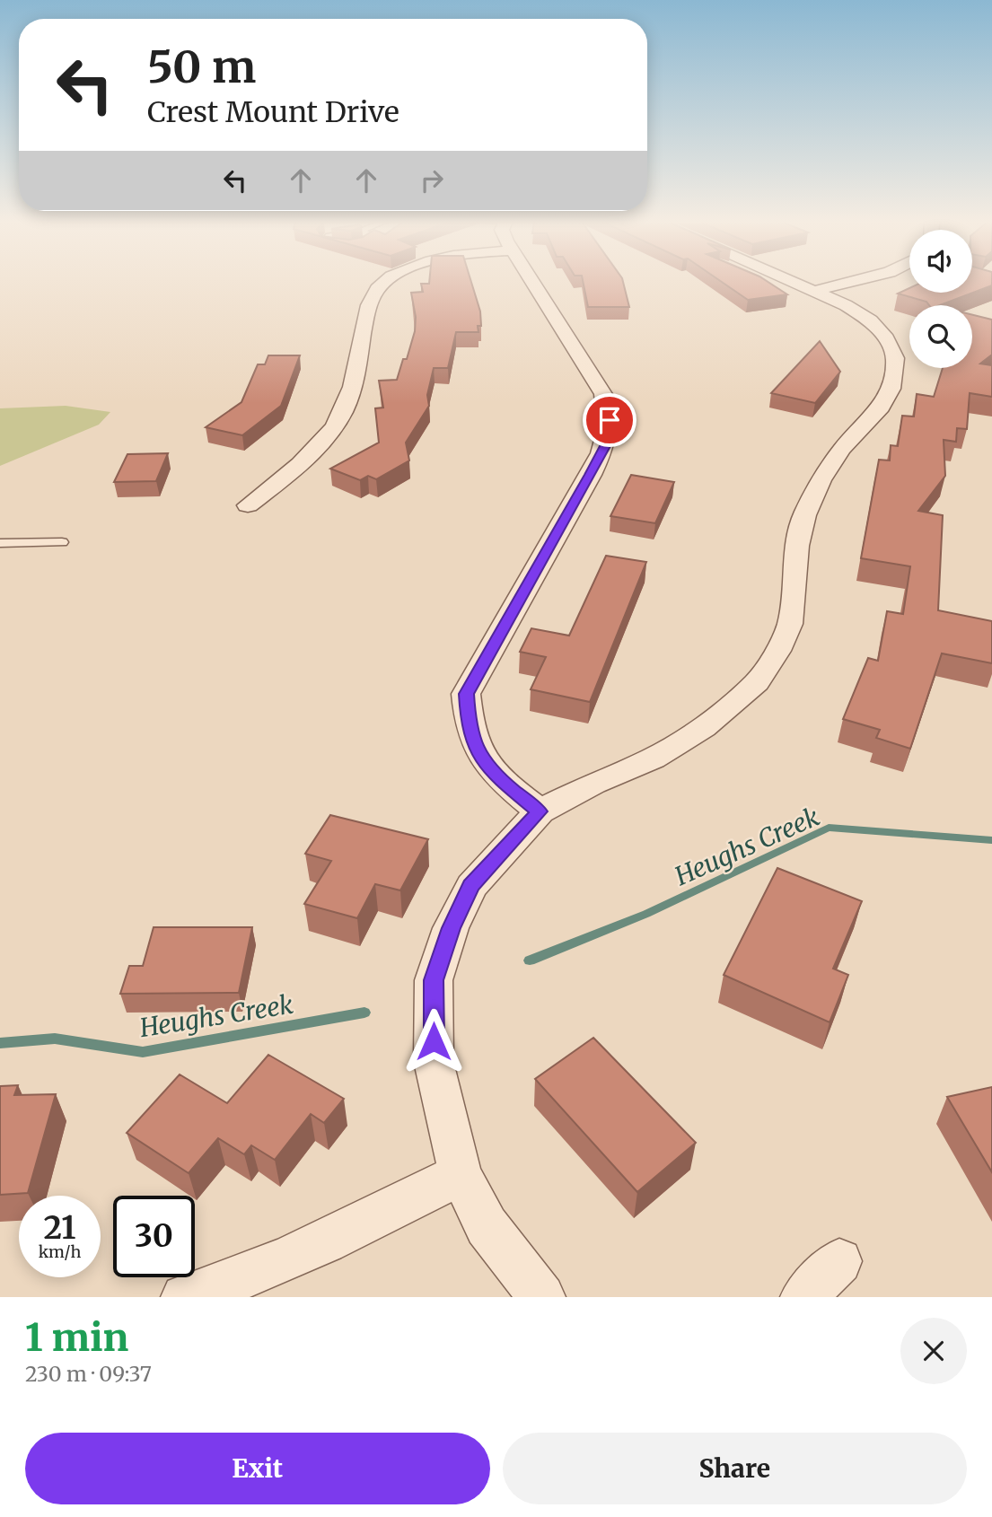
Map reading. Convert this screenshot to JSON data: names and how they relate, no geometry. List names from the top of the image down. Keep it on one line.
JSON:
{"water":["Heughs Creek"],"page":{"turn":["50 m","Crest Mount Drive"],"speed":"21 km/h","limit":"30","heading":["1 min","230 m · 09:37"],"buttons":["Exit","Share"]}}
